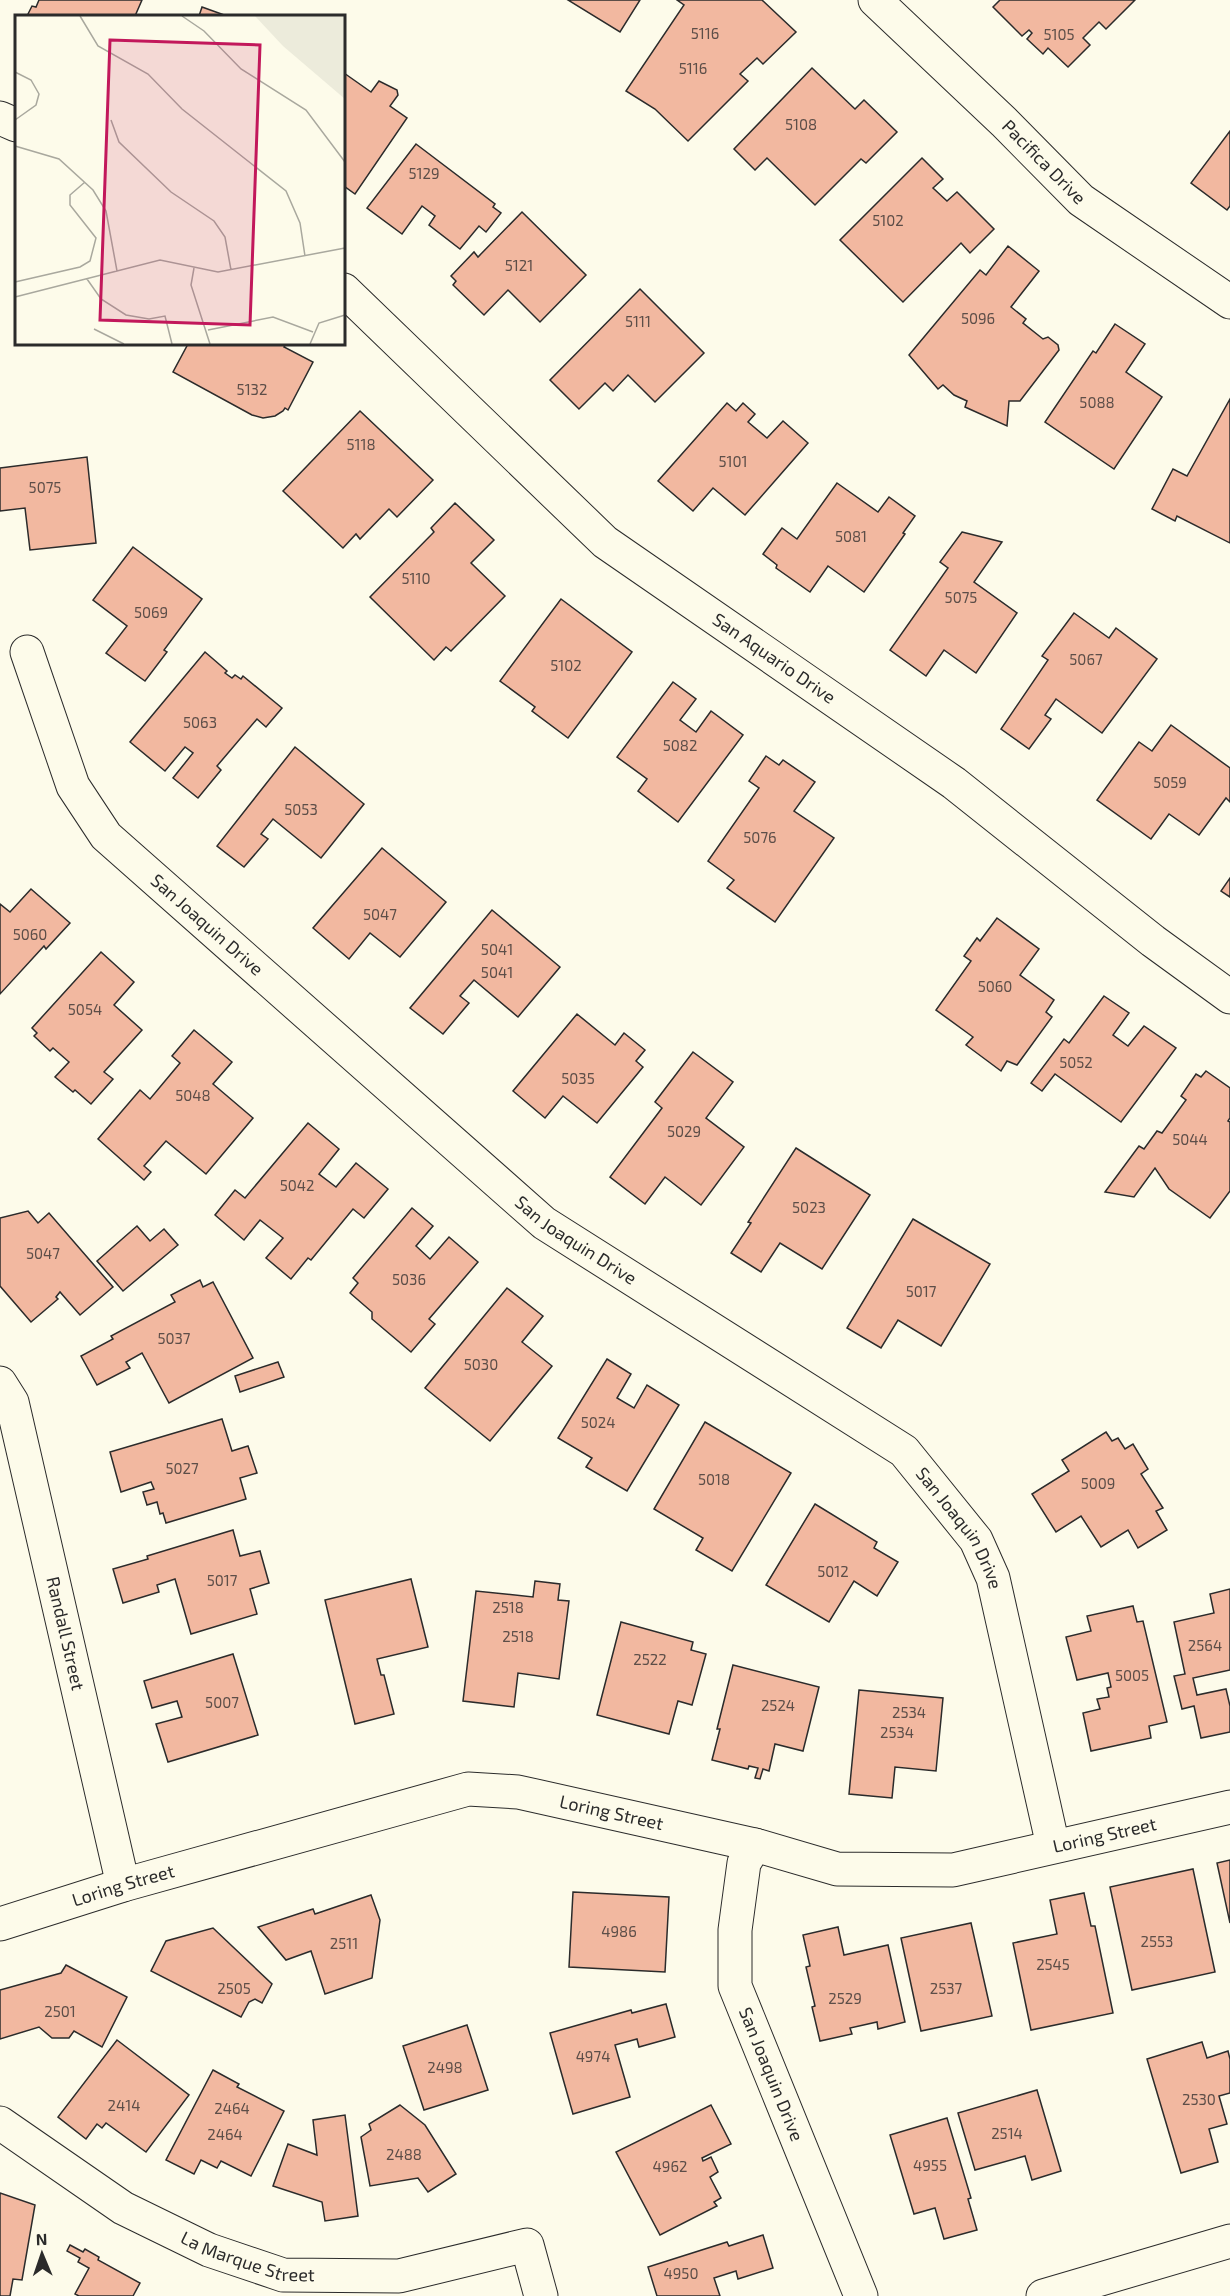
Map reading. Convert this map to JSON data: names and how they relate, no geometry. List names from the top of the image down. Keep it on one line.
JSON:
{"streets":{"street":["Pacifica Drive","San Aquario Drive","San Joaquin Drive","Randall Street","Loring Street","La Marque Street"]},"crossings":[["San Joaquin Drive","Loring Street"],["Randall Street","Loring Street"]],"house_numbers":["5116","5105","5116","5108","5129","5102","5121","5096","5111","5132","5088","5118","5101","5075","5081","5110","5075","5069","5067","5102","5063","5082","5059","5053","5076","5047","5060","5041","5041","5060","5054","5052","5035","5048","5029","5044","5042","5023","5047","5036","5017","5037","5030","5024","5027","5018","5009","5012","5017","2518","2518","2564","2522","5005","5007","2524","2534","2534","4986","2553","2511","2545","2505","2537","2529","2501","4974","2498","2530","2414","2464","2514","2464","2488","4955","4962","4950"],"north":"top"}
